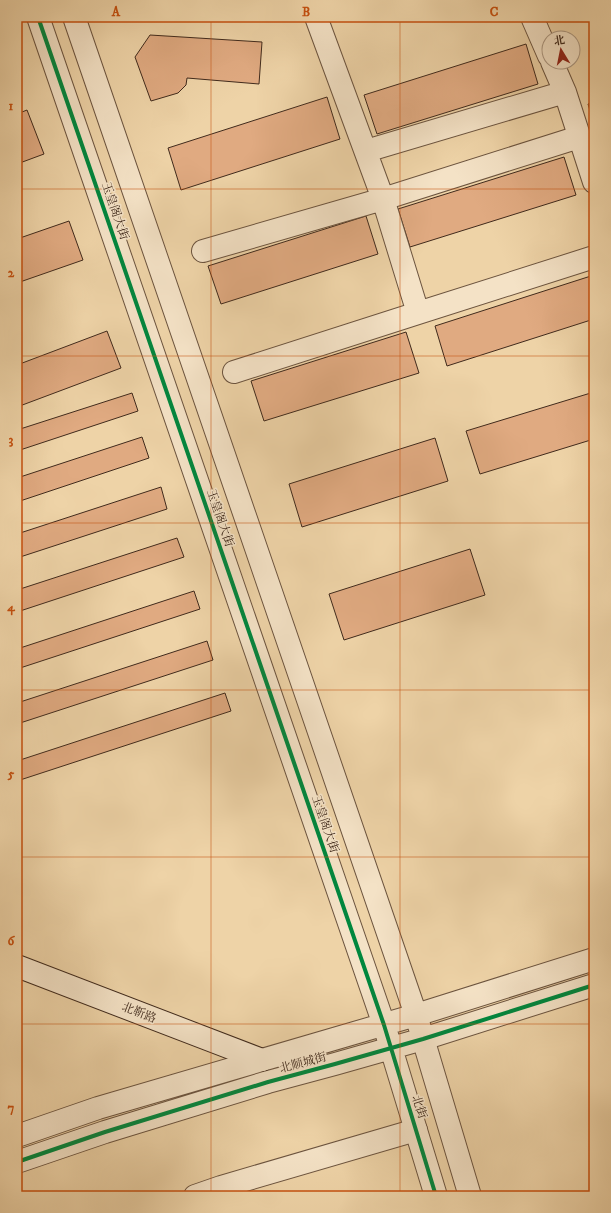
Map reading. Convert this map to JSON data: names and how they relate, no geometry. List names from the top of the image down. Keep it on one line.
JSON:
{"streets":{"street":["玉皇阁大街","北靳路","北顺城街","北街"]},"crossings":[["玉皇阁大街","北顺城街"],["玉皇阁大街","北街"],["北靳路","北顺城街"],["北顺城街","北街"]],"north":"top","grid":{"columns":["A","B","C"],"rows":["1","2","3","4","5","6","7"]}}
